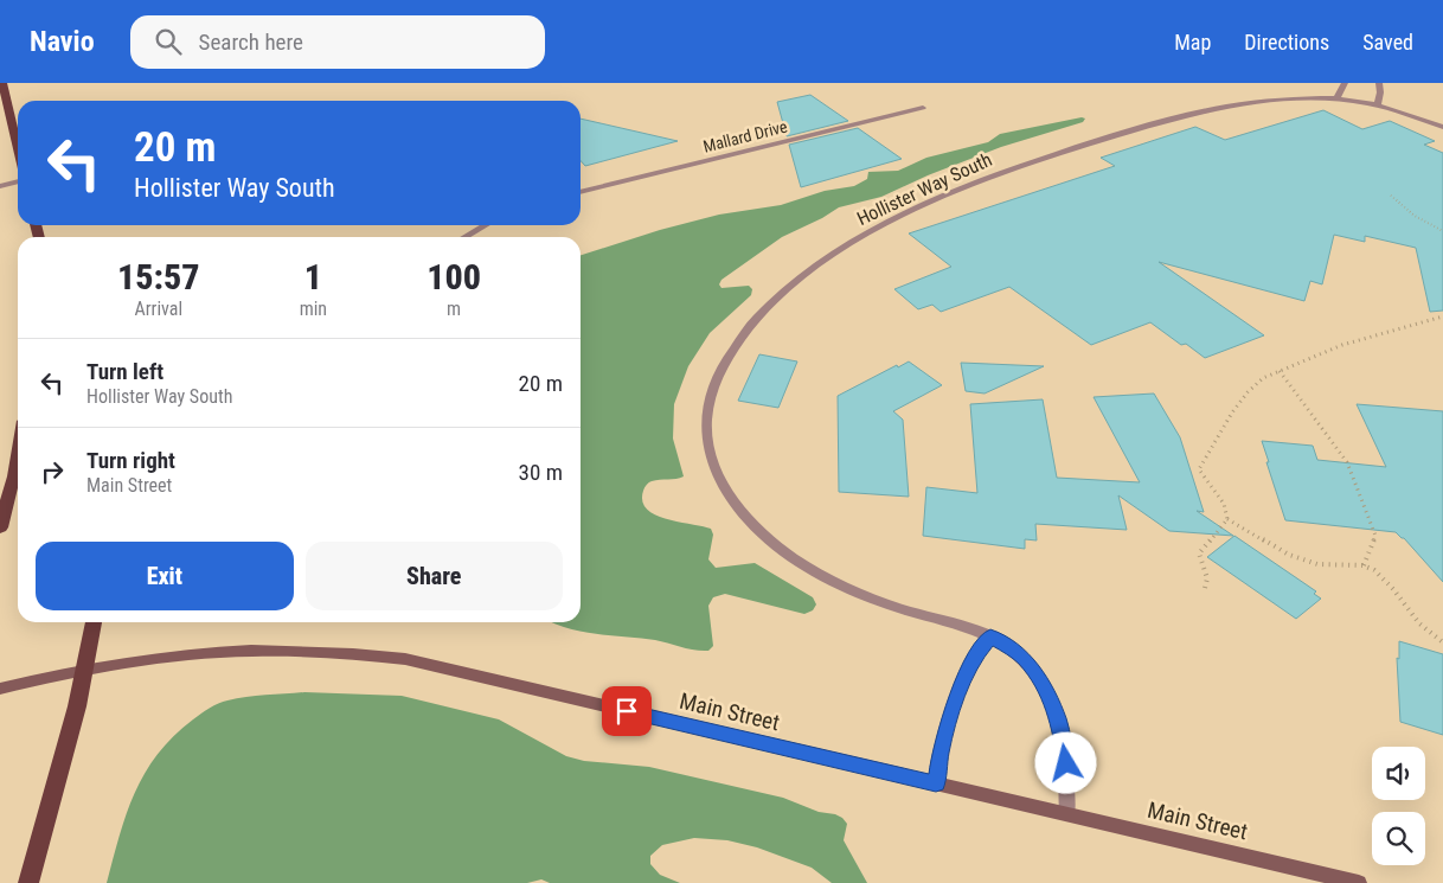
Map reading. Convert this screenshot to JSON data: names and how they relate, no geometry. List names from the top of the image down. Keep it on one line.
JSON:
{"streets":{"main road":["Main Street"],"street":["Mallard Drive","Hollister Way South"]},"crossings":[["Hollister Way South","Main Street"]],"page":{"header":"Navio","search":"Search here","nav":["Map","Directions","Saved"],"turn":["20 m","Hollister Way South"],"eta":["15:57","Arrival","1","min","100","m"],"list":[{"name":"Turn left","note":"Hollister Way South","value":"20 m"},{"name":"Turn right","note":"Main Street","value":"30 m"}],"buttons":["Exit","Share"]}}
